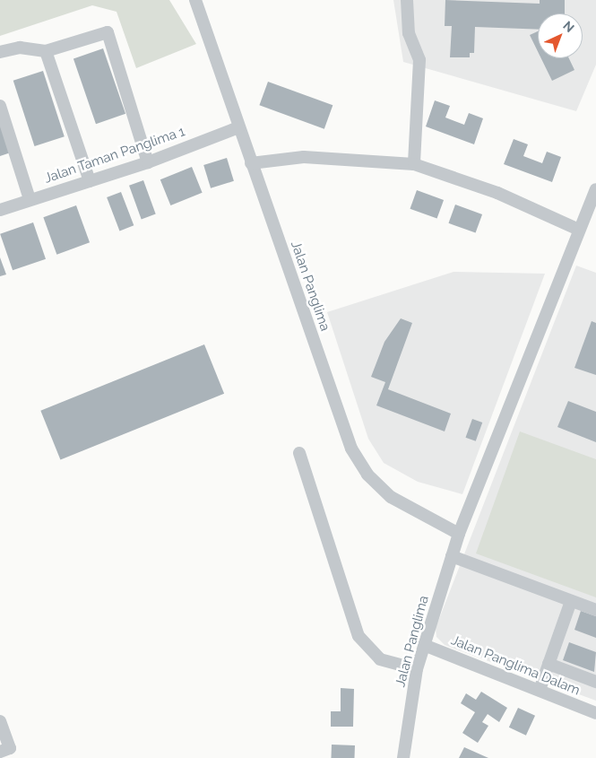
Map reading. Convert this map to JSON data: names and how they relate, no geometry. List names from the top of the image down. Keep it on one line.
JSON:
{"streets":{"street":["Jalan Taman Panglima 1","Jalan Panglima","Jalan Panglima Dalam"]},"crossings":[["Jalan Taman Panglima 1","Jalan Panglima"],["Jalan Panglima","Jalan Panglima Dalam"]],"north":"top right"}
